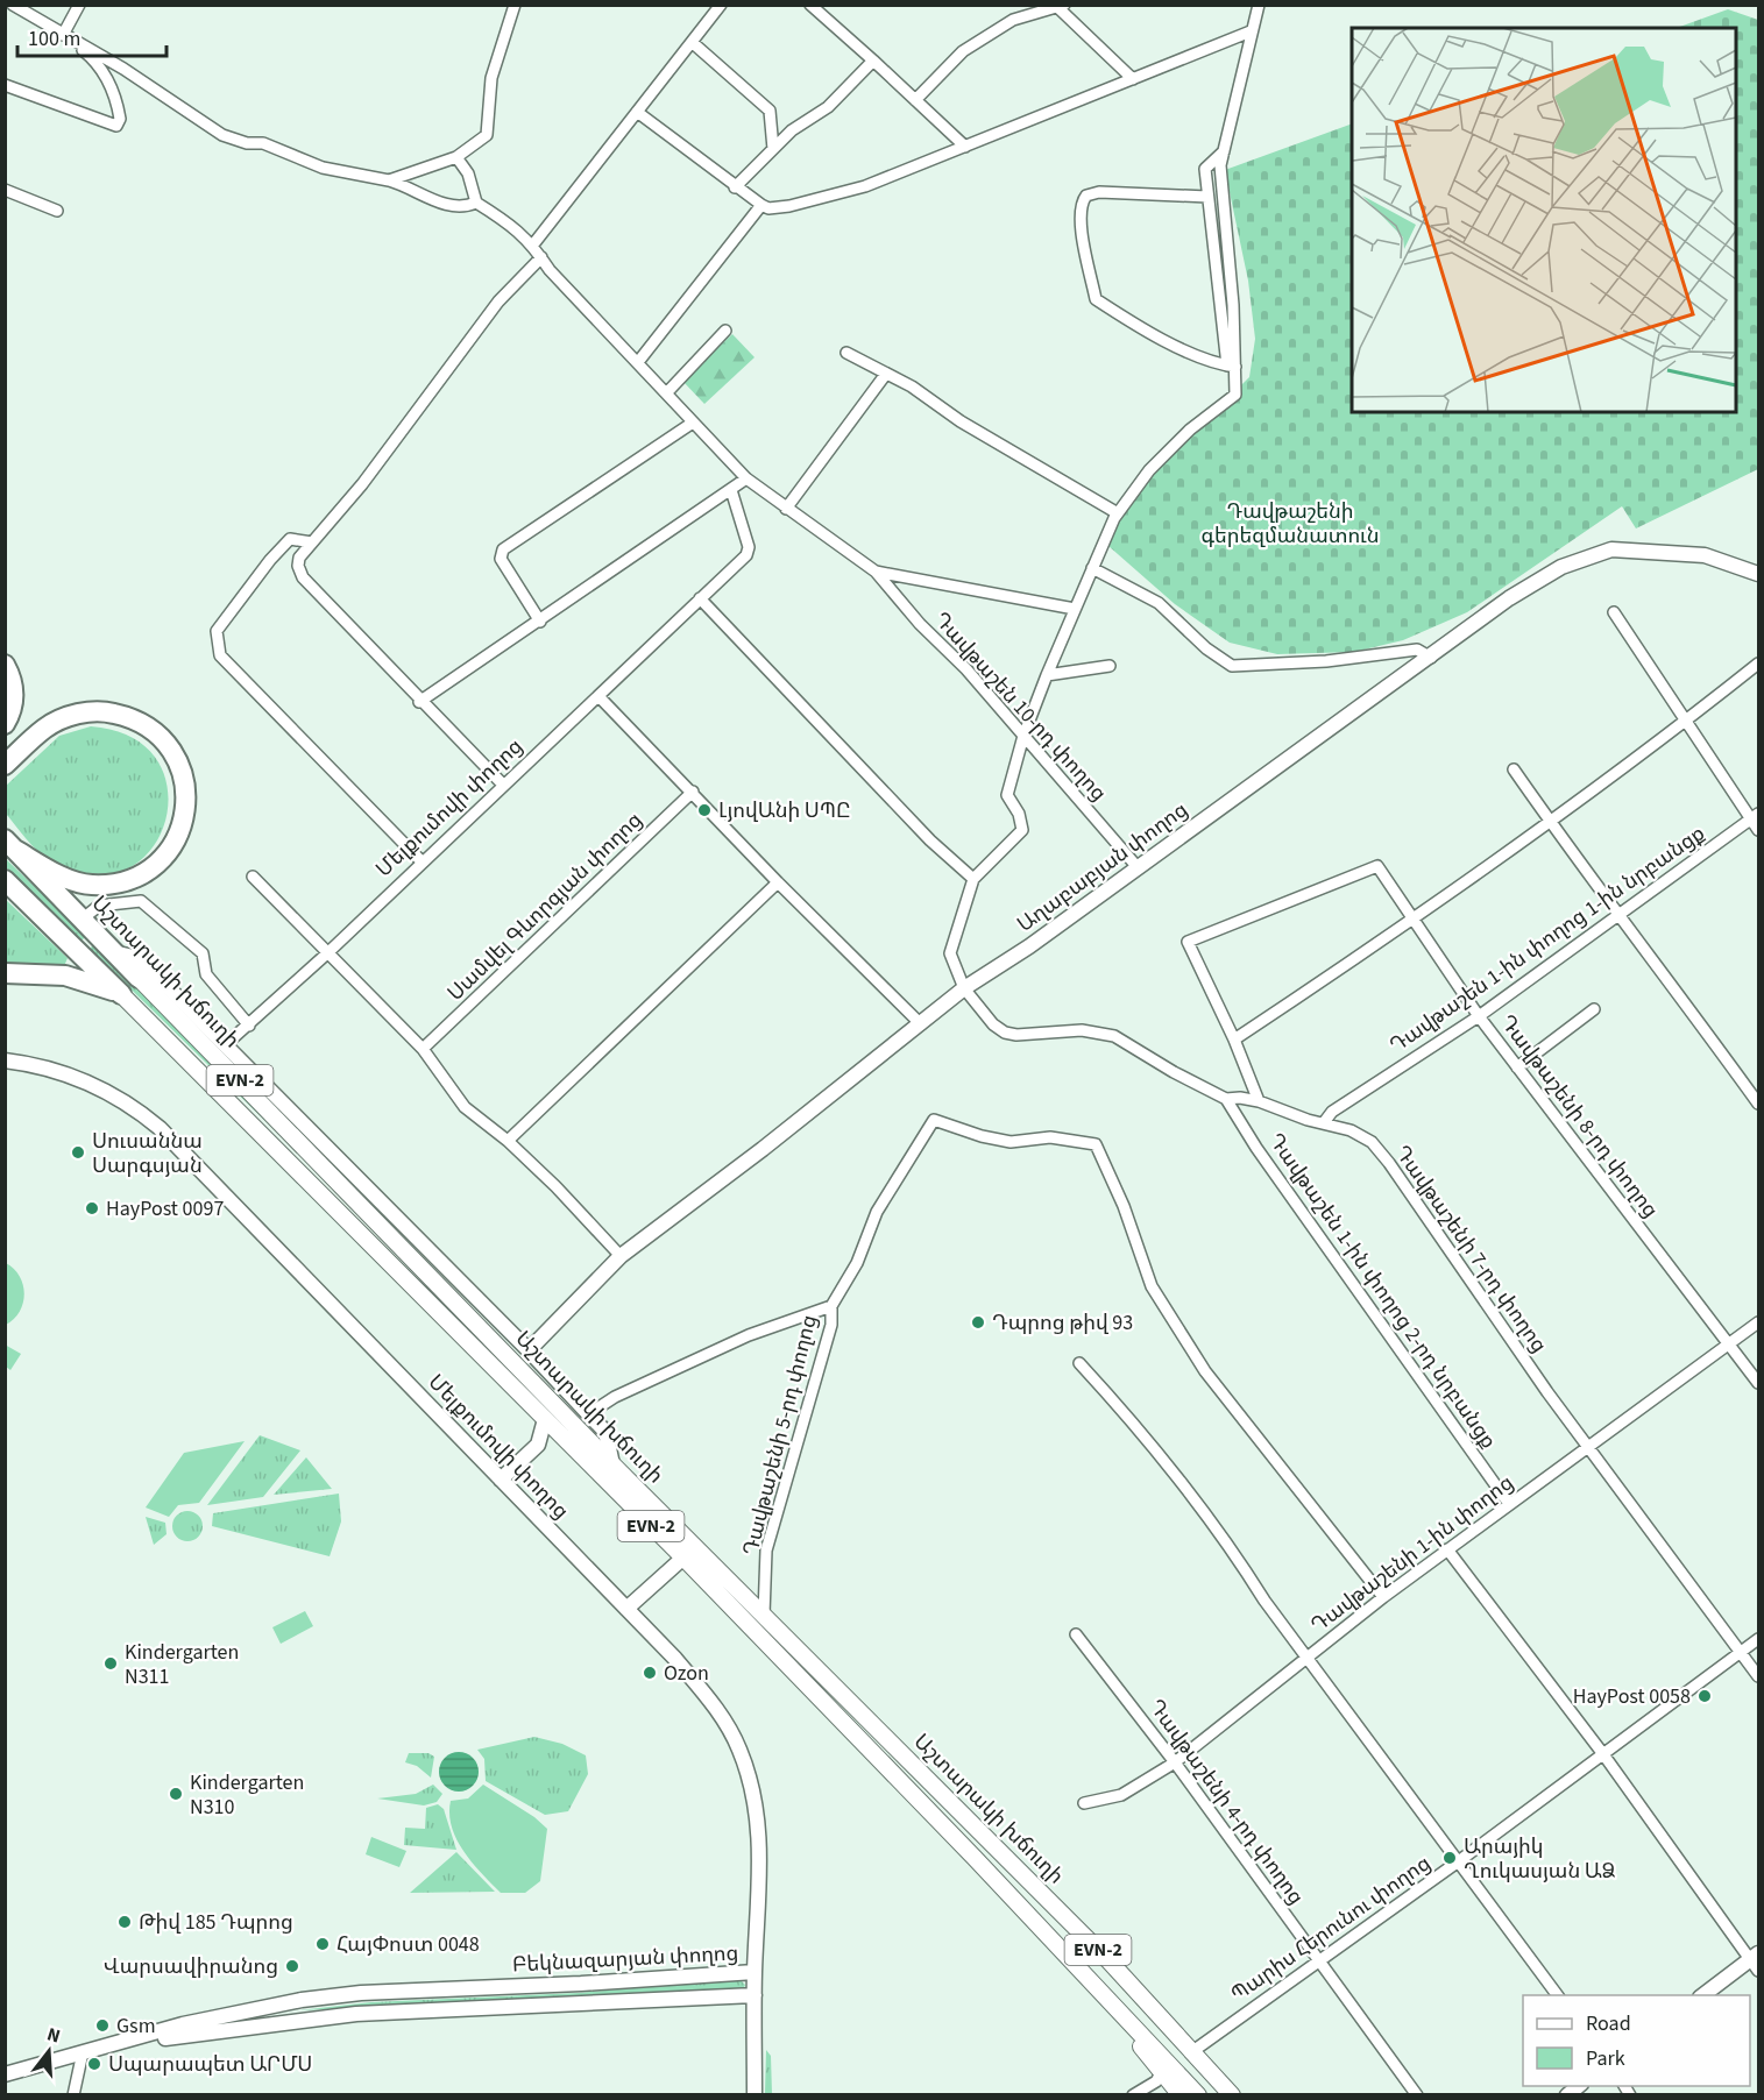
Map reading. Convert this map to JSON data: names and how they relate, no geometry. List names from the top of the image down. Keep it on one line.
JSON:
{"streets":{"highway":["Աշտարակի խճուղի","EVN-2"],"street":["Դավթաշեն 10-րդ փողոց","Մելքումովի փողոց","Աղաբաբյան փողոց","Սամվել Գևորգյան փողոց","Դավթաշեն 1-ին փողոց 1-ին նրբանցք","Դավթաշենի 8-րդ փողոց","Դավթաշենի 7-րդ փողոց","Դավթաշեն 1-ին փողոց 2-րդ նրբանցք","Դավթաշենի 5-րդ փողոց","Դավթաշենի 1-ին փողոց","Դավթաշենի 4-րդ փողոց","Պարիս Հերունու փողոց","Բեկնազարյան փողոց"]},"crossings":[["Դավթաշեն 10-րդ փողոց","Աղաբաբյան փողոց"],["Մելքումովի փողոց","Բեկնազարյան փողոց"],["Աղաբաբյան փողոց","Դավթաշենի 7-րդ փողոց"],["Դավթաշեն 1-ին փողոց 1-ին նրբանցք","Դավթաշենի 8-րդ փողոց"],["Դավթաշեն 1-ին փողոց 1-ին նրբանցք","Դավթաշենի 7-րդ փողոց"],["Աշտարակի խճուղի","Դավթաշենի 5-րդ փողոց"],["Աշտարակի խճուղի","Պարիս Հերունու փողոց"],["Դավթաշենի 8-րդ փողոց","Դավթաշենի 1-ին փողոց"],["Դավթաշենի 7-րդ փողոց","Դավթաշեն 1-ին փողոց 2-րդ նրբանցք"],["Դավթաշենի 7-րդ փողոց","Դավթաշենի 1-ին փողոց"],["Դավթաշենի 7-րդ փողոց","Պարիս Հերունու փողոց"],["Դավթաշեն 1-ին փողոց 2-րդ նրբանցք","Դավթաշենի 1-ին փողոց"],["Դավթաշենի 1-ին փողոց","Դավթաշենի 4-րդ փողոց"],["Դավթաշենի 4-րդ փողոց","Պարիս Հերունու փողոց"]],"parks":["Դավթաշենի գերեզմանատուն"],"places":["ԼյովԱնի ՍՊԸ","Սուսաննա Սարգսյան","HayPost 0097","Դպրոց թիվ 93","Kindergarten N311","Ozon","HayPost 0058","Kindergarten N310","Արայիկ Ղուկասյան ԱՁ","Թիվ 185 Դպրոց","ՀայՓոստ 0048","Վարսավիրանոց","Gsm","Սպարապետ ԱՐՄՍ"],"legend":["Road","Park"],"scale_bar":"100 m","north":"top"}
